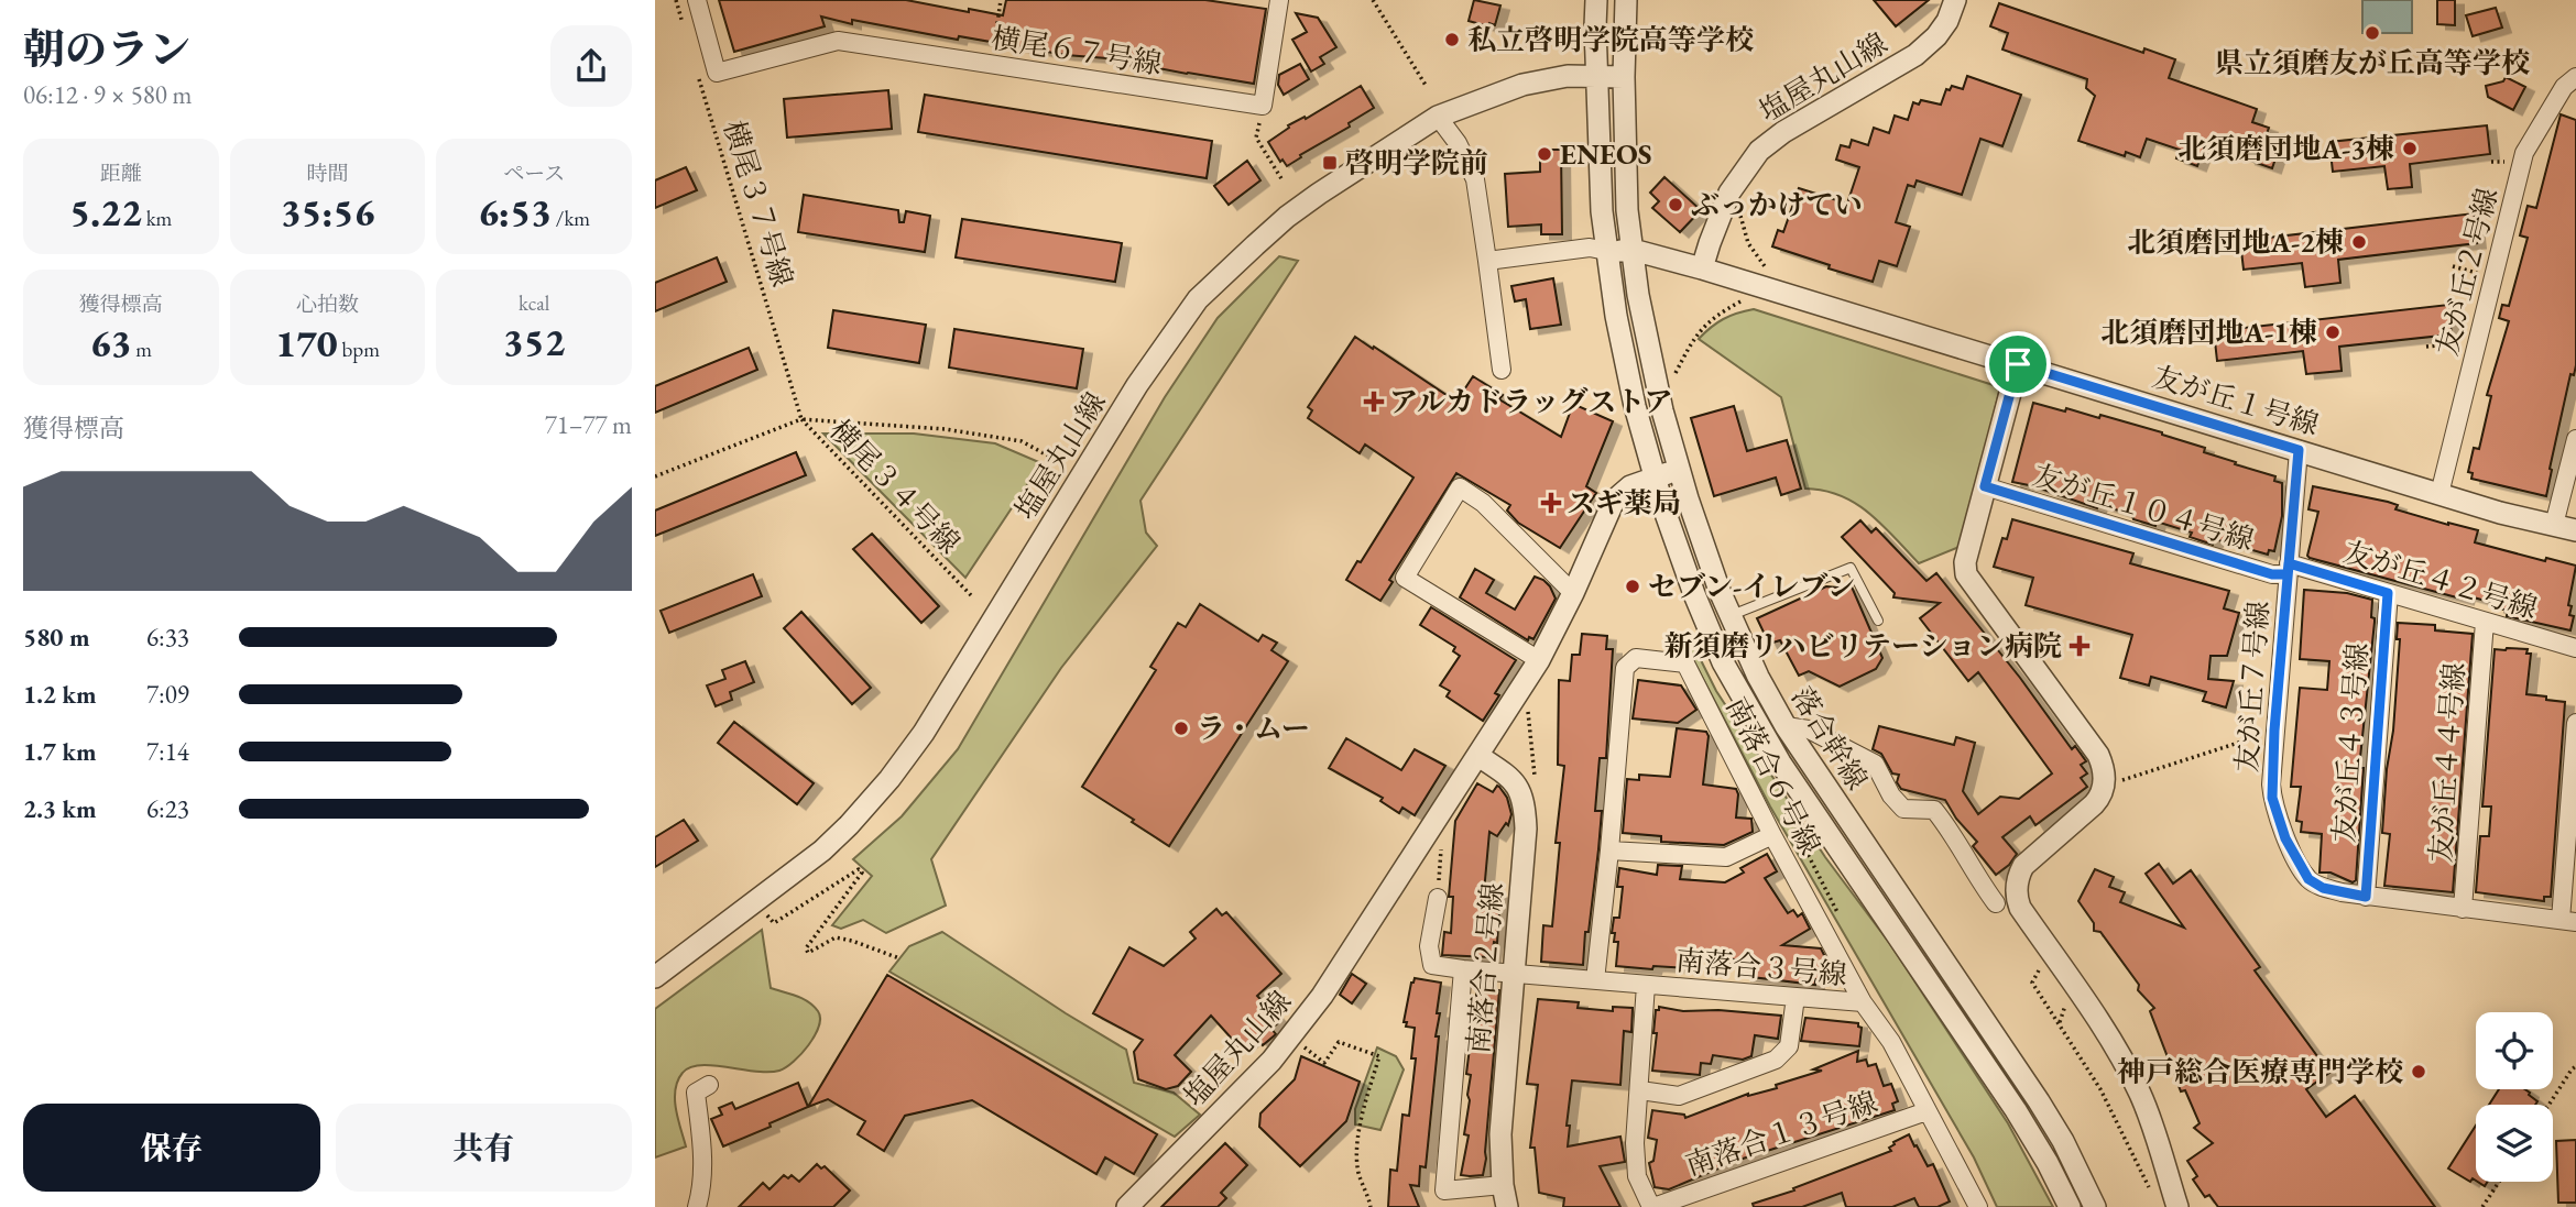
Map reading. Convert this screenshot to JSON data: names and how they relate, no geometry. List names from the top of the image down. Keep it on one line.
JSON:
{"streets":{"street":["横尾６７号線","塩屋丸山線","友が丘２号線","友が丘１号線","友が丘１０４号線","友が丘４２号線","友が丘７号線","落合幹線","友が丘４３号線","友が丘４４号線","南落合６号線","南落合３号線","南落合２号線","南落合１３号線"],"path":["横尾３７号線","横尾３４号線"]},"crossings":[["塩屋丸山線","友が丘１号線"],["塩屋丸山線","落合幹線"],["塩屋丸山線","南落合２号線"],["横尾３７号線","横尾３４号線"],["友が丘２号線","友が丘１号線"],["友が丘１号線","友が丘７号線"],["友が丘１０４号線","友が丘４２号線"],["友が丘１０４号線","友が丘７号線"],["友が丘４２号線","友が丘７号線"],["友が丘４２号線","友が丘４３号線"],["友が丘４２号線","友が丘４４号線"],["友が丘７号線","友が丘４３号線"],["友が丘７号線","友が丘４４号線"],["南落合６号線","南落合３号線"],["南落合３号線","南落合２号線"],["南落合３号線","南落合１３号線"]],"places":{"other":["県立須磨友が丘高等学校","私立啓明学院高等学校","北須磨団地A-3棟","ENEOS","ぶっかけてい","北須磨団地A-2棟","北須磨団地A-1棟","セブン-イレブン","ラ・ムー","神戸総合医療専門学校"],"transit":["啓明学院前"],"health":["アルカドラッグストア","スギ薬局","新須磨リハビリテーション病院"]},"page":{"heading":["朝のラン","06:12 · 9 × 580 m"],"stats":[["距離","5.22 km"],["時間","35:56"],["ペース","6:53 /km"],["獲得標高","63 m"],["心拍数","170 bpm"],["kcal","352"]],"chart":["獲得標高","71–77 m"],"list":[{"name":"580 m","note":"6:33"},{"name":"1.2 km","note":"7:09"},{"name":"1.7 km","note":"7:14"},{"name":"2.3 km","note":"6:23"}],"buttons":["保存","共有"]}}
